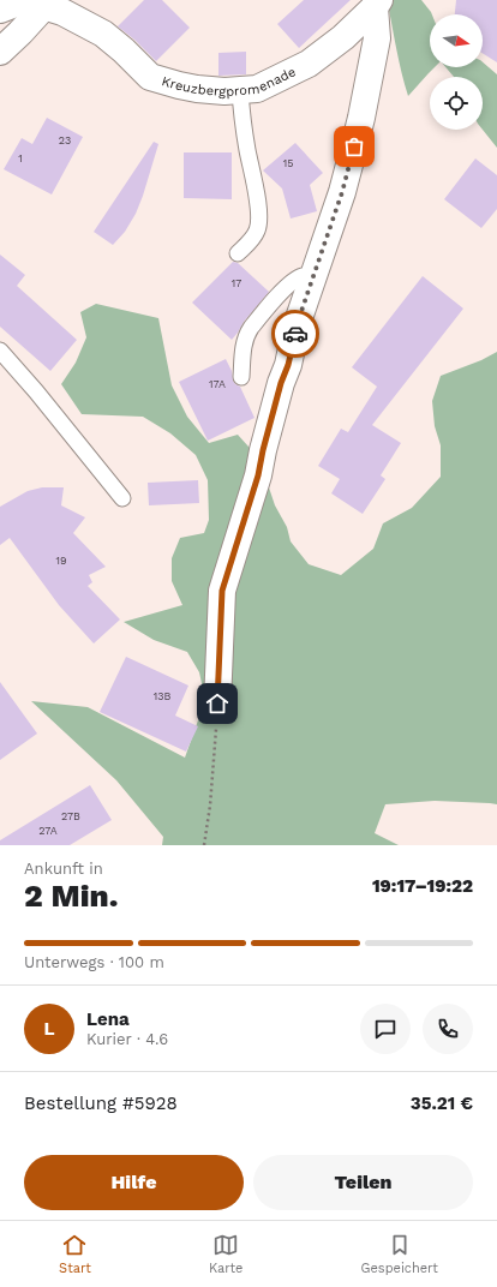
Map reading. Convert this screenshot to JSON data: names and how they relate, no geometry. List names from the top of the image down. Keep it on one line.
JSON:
{"streets":{"street":["Kreuzbergpromenade"]},"house_numbers":["23","1","15","17","17A","19","13B","27B","27A"],"north":"right","page":{"heading":["2 Min.","Ankunft in","19:17–19:22"],"panel":["Lena","Kurier · 4.6","Bestellung #5928","35.21 €"],"bar":"Unterwegs · 100 m","round":"L","buttons":["Hilfe","Teilen"],"tabs":["Start","Karte","Gespeichert"]}}
